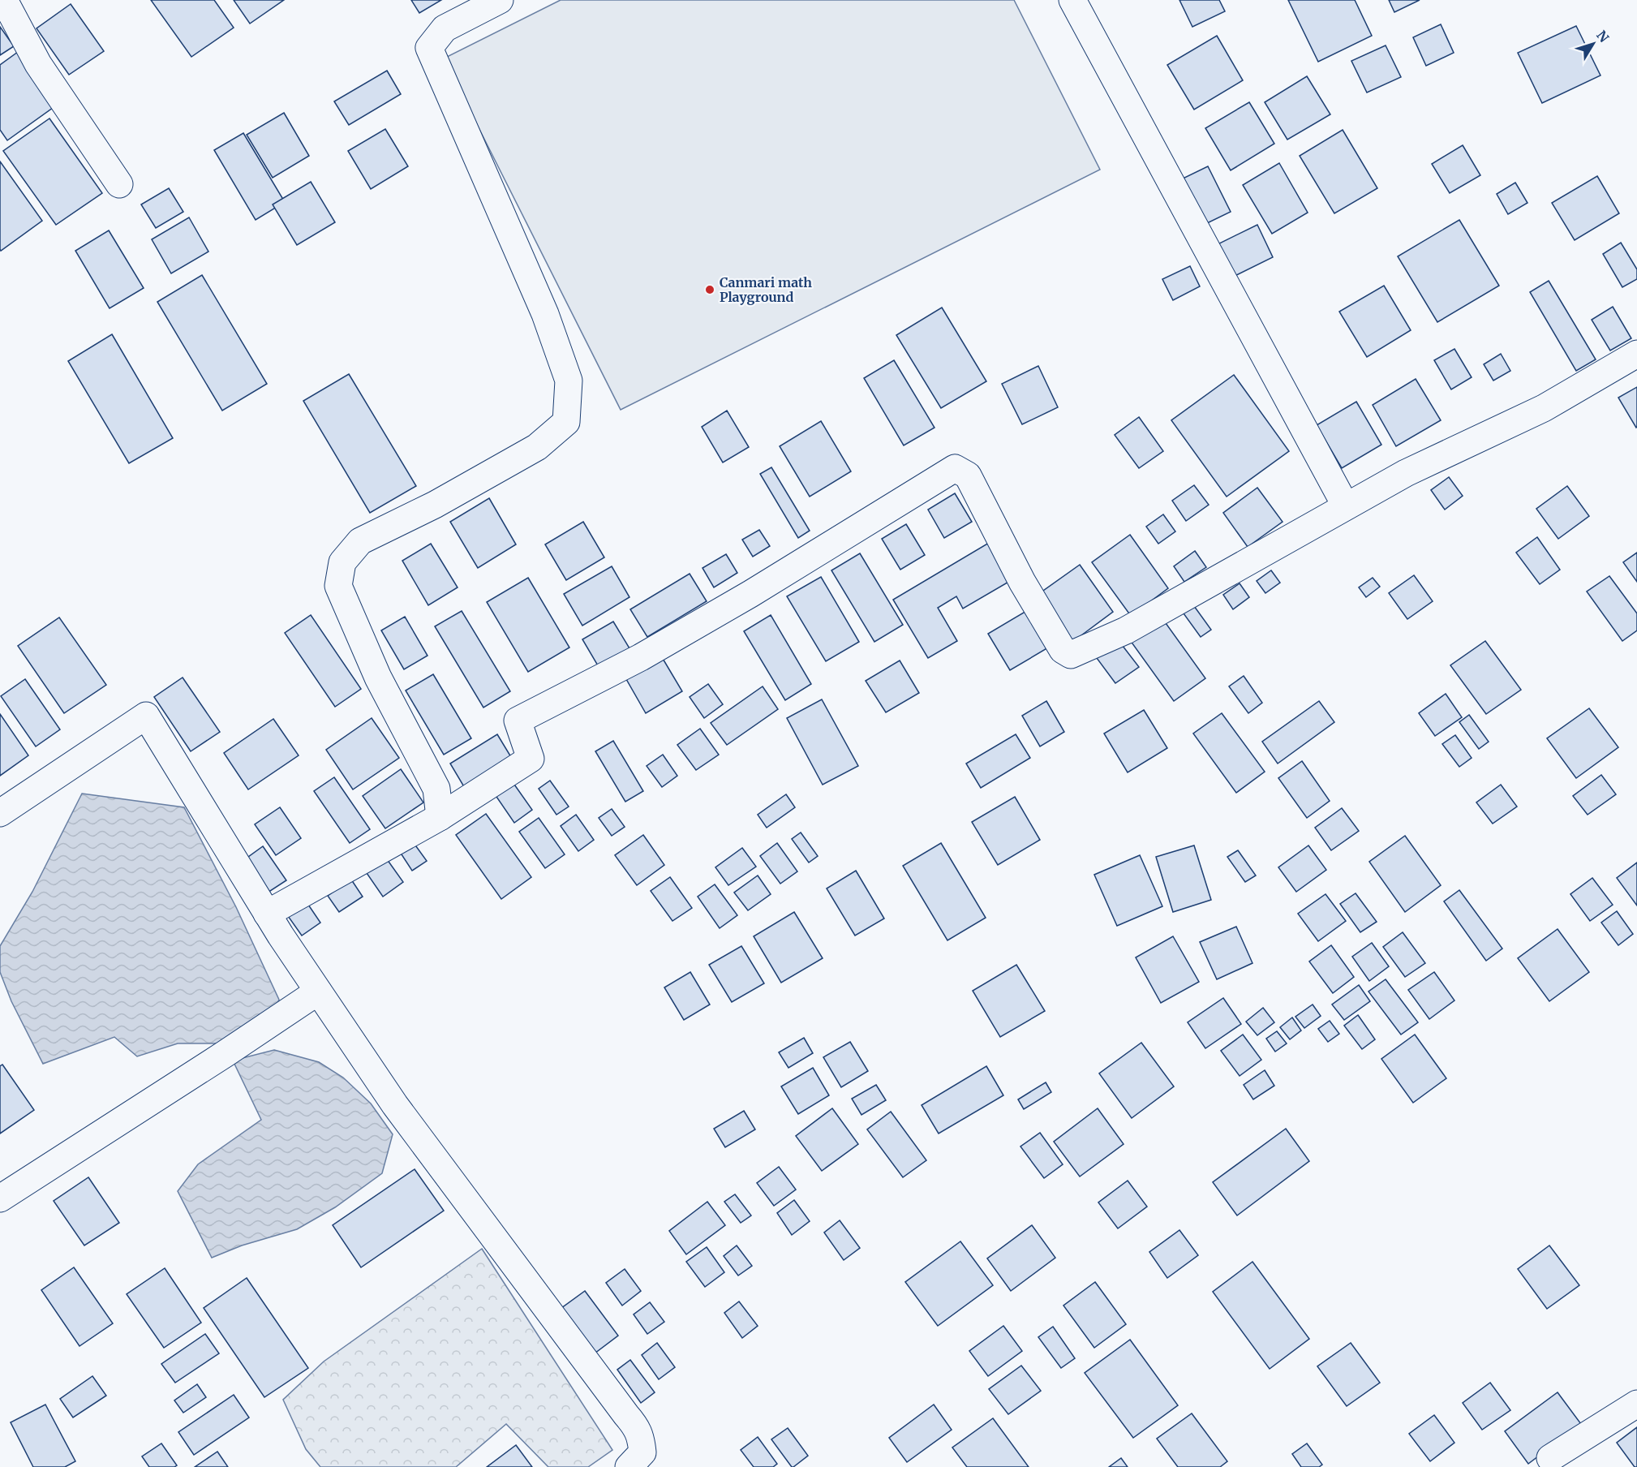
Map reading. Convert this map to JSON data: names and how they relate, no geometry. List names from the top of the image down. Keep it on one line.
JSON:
{"places":["Canmari math Playground"],"north":"top right"}
